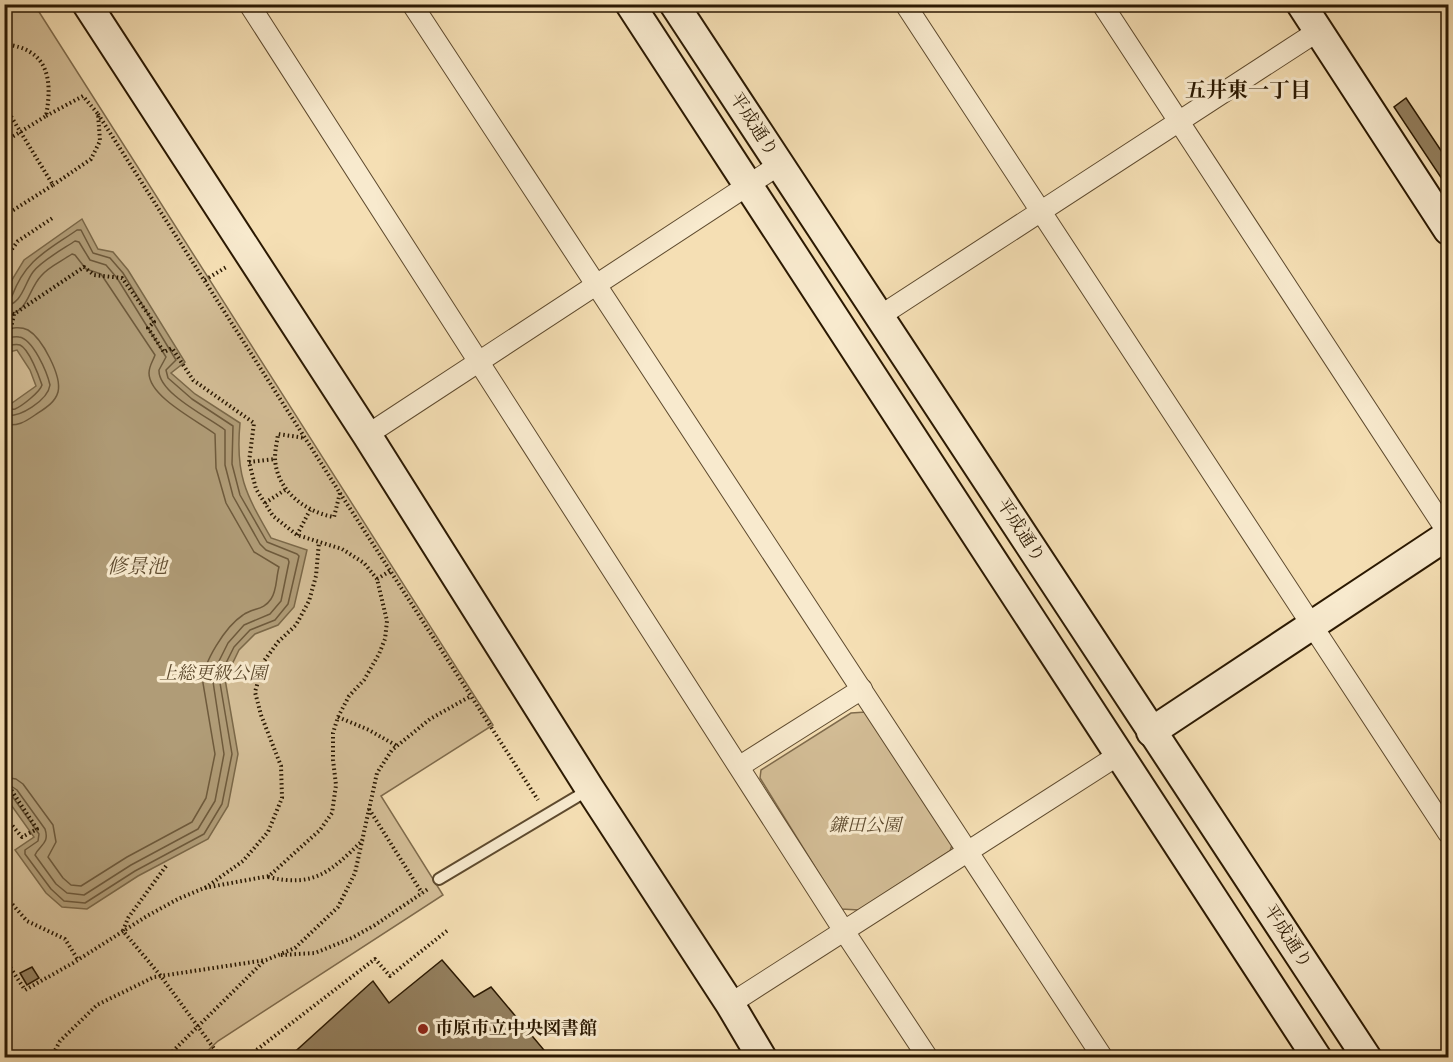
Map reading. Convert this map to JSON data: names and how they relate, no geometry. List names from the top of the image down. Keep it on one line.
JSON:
{"streets":{"street":["平成通り"]},"districts":["五井東一丁目"],"water":["修景池"],"parks":["上総更級公園","鎌田公園"],"places":["市原市立中央図書館"]}
